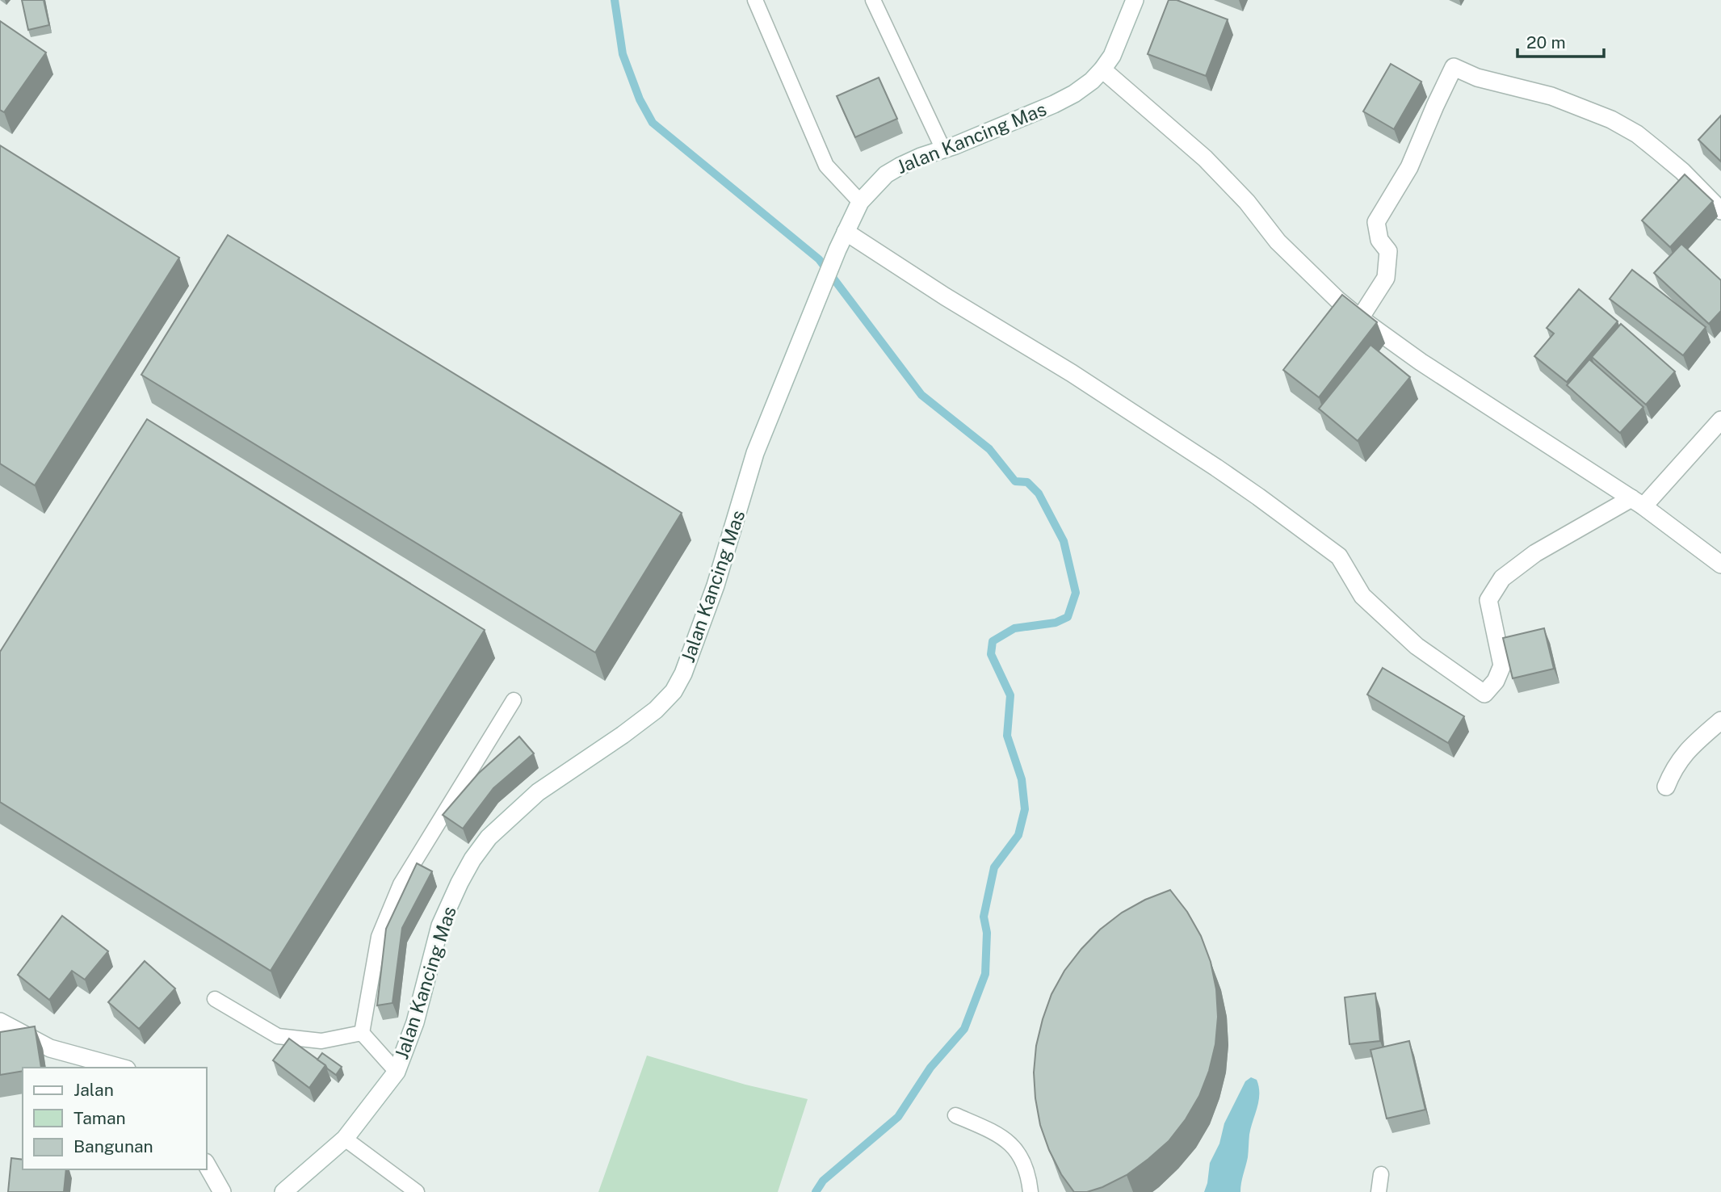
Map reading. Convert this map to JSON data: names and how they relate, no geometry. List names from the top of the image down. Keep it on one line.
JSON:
{"streets":{"street":["Jalan Kancing Mas"]},"legend":["Jalan","Taman","Bangunan"],"scale_bar":"20 m"}
